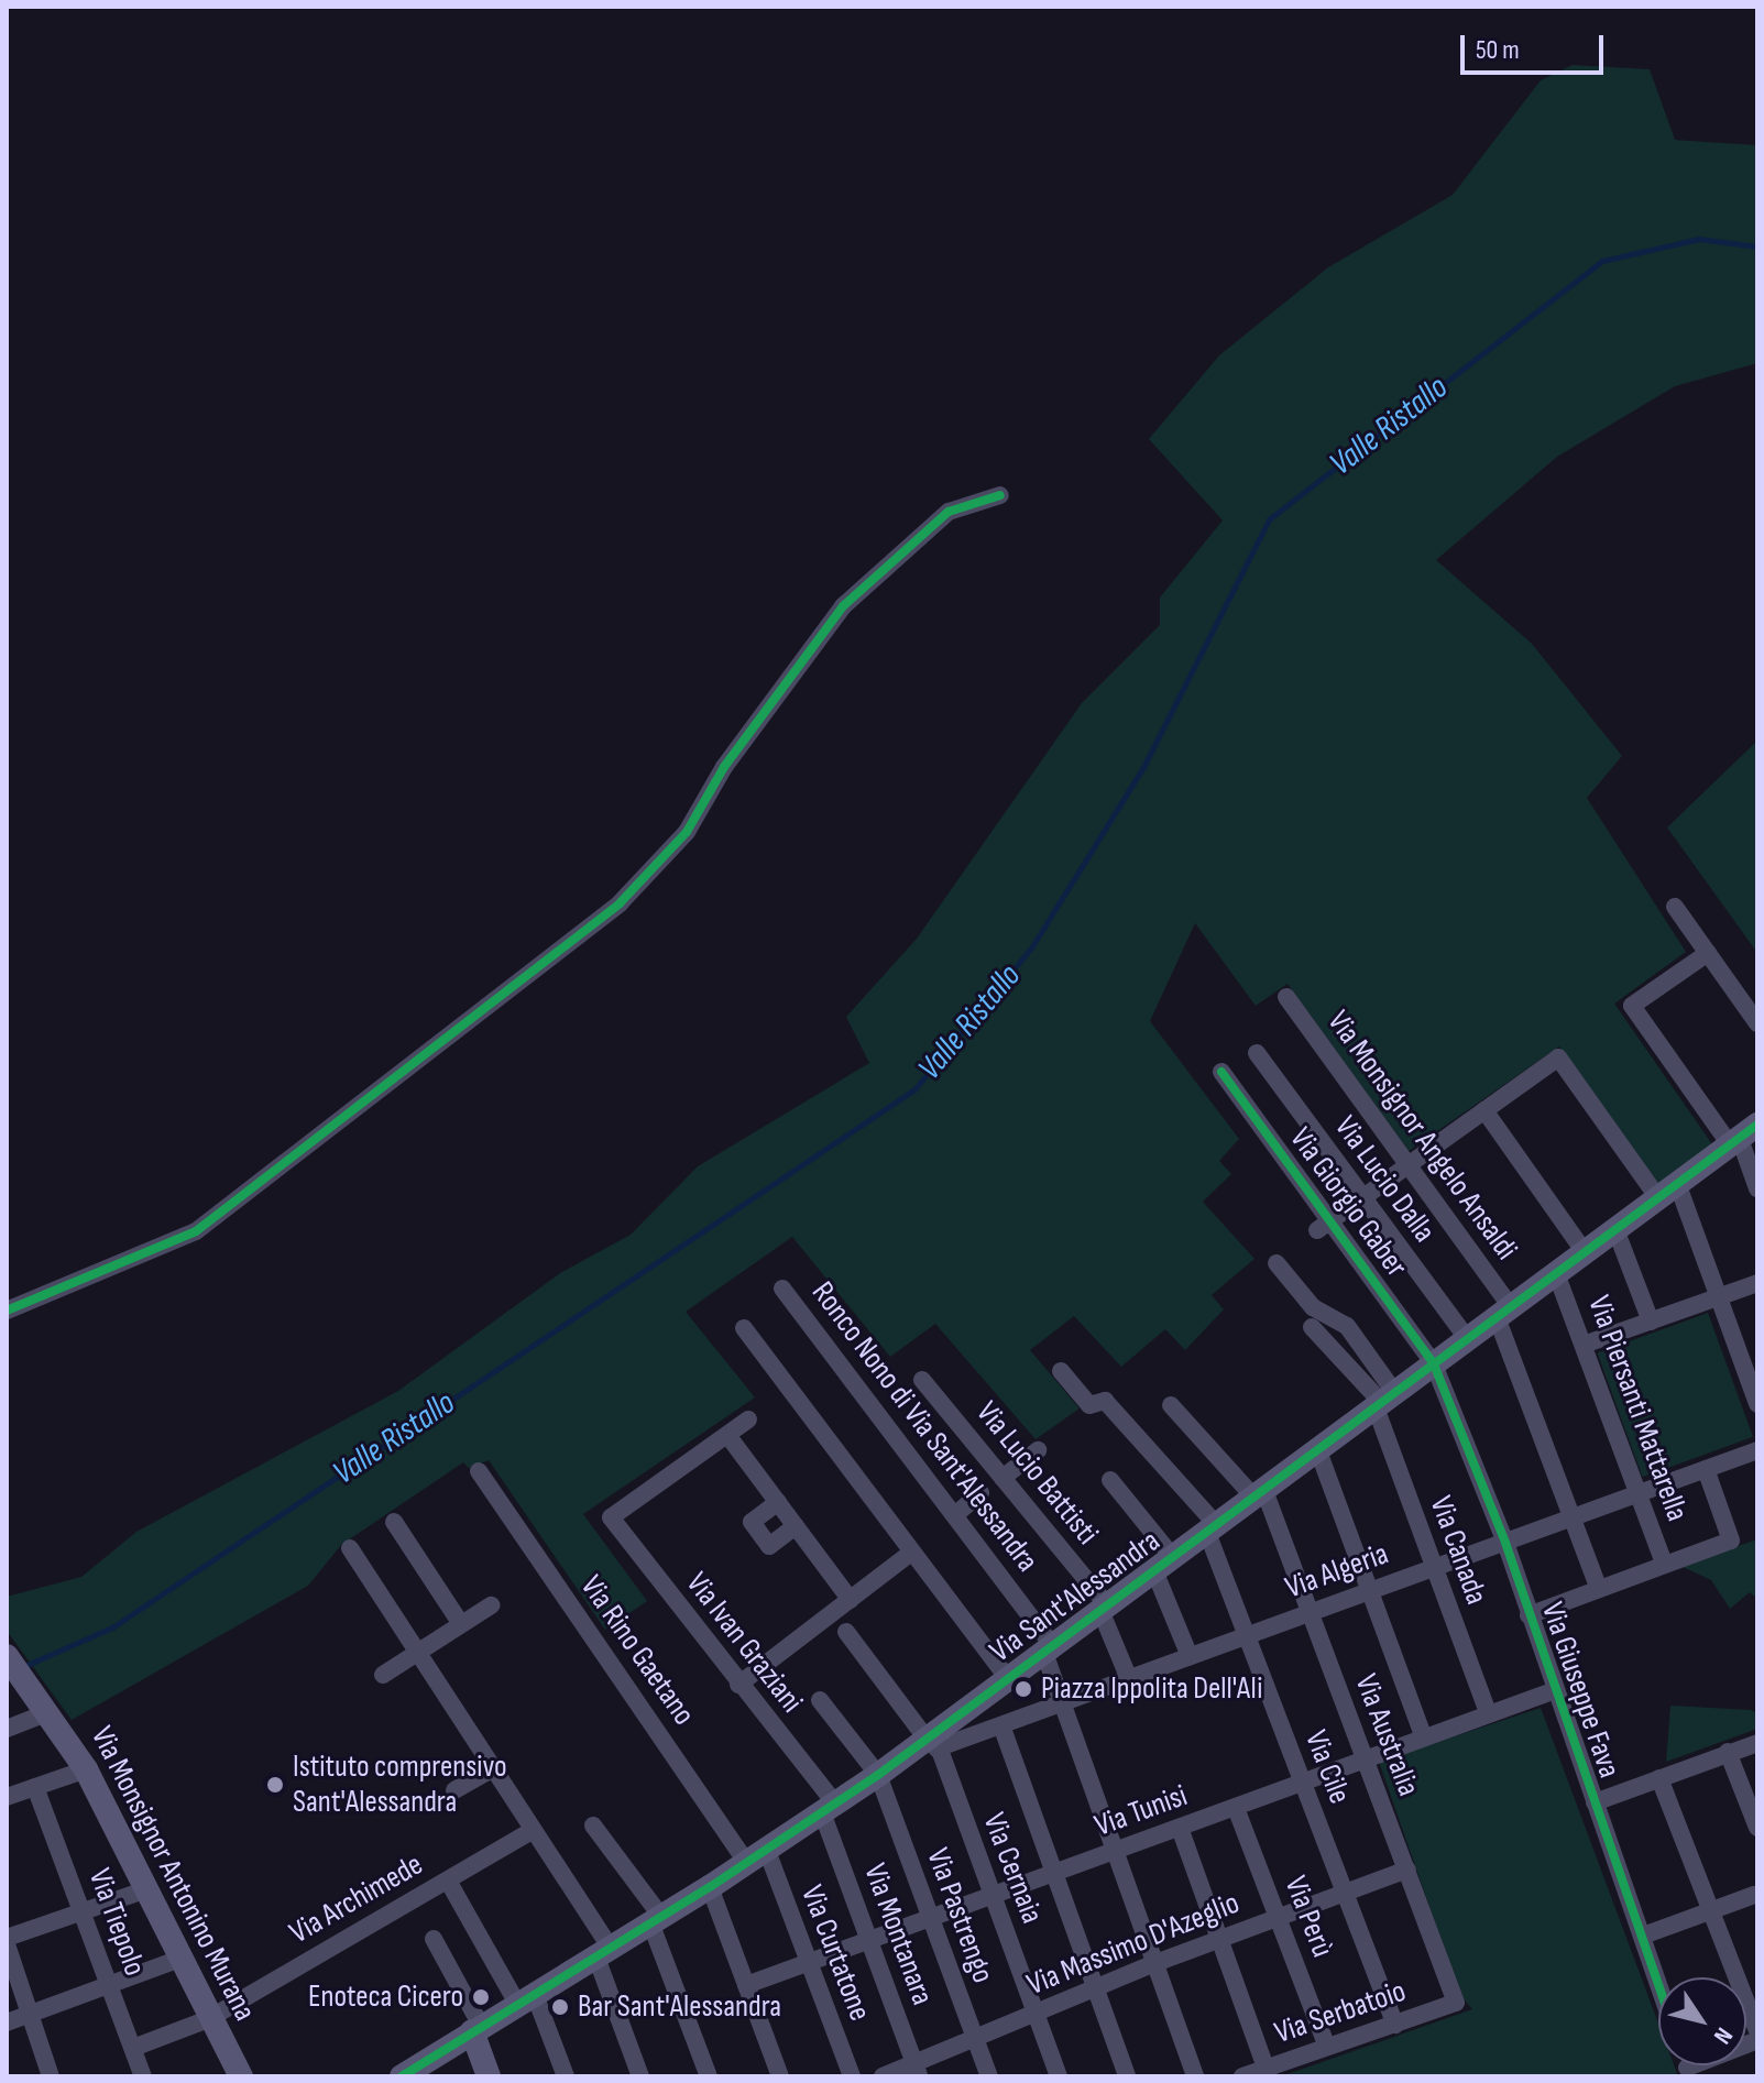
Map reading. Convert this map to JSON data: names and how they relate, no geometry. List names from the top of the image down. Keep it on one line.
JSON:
{"streets":{"street":["Via Monsignor Angelo Ansaldi","Via Lucio Dalla","Via Giorgio Gaber","Via Piersanti Mattarella","Ronco Nono di Via Sant'Alessandra","Via Lucio Battisti","Via Canada","Via Algeria","Via Sant'Alessandra","Via Ivan Graziani","Via Rino Gaetano","Via Giuseppe Fava","Via Australia","Via Cile","Via Tunisi","Via Cernaia","Via Monsignor Antonino Murana","Via Archimede","Via Pastrengo","Via Perù","Via Tiepolo","Via Montanara","Via Massimo D'Azeglio","Via Curtatone","Via Serbatoio"]},"crossings":[["Via Monsignor Angelo Ansaldi","Via Algeria"],["Via Monsignor Angelo Ansaldi","Via Sant'Alessandra"],["Via Lucio Dalla","Via Sant'Alessandra"],["Via Giorgio Gaber","Via Sant'Alessandra"],["Via Giorgio Gaber","Via Giuseppe Fava"],["Via Piersanti Mattarella","Via Algeria"],["Via Piersanti Mattarella","Via Sant'Alessandra"],["Ronco Nono di Via Sant'Alessandra","Via Algeria"],["Ronco Nono di Via Sant'Alessandra","Via Sant'Alessandra"],["Ronco Nono di Via Sant'Alessandra","Via Tunisi"],["Ronco Nono di Via Sant'Alessandra","Via Massimo D'Azeglio"],["Via Lucio Battisti","Via Algeria"],["Via Lucio Battisti","Via Sant'Alessandra"],["Via Canada","Via Algeria"],["Via Canada","Via Sant'Alessandra"],["Via Canada","Via Tunisi"],["Via Algeria","Via Sant'Alessandra"],["Via Algeria","Via Giuseppe Fava"],["Via Algeria","Via Australia"],["Via Algeria","Via Cile"],["Via Algeria","Via Cernaia"],["Via Sant'Alessandra","Via Ivan Graziani"],["Via Sant'Alessandra","Via Rino Gaetano"],["Via Sant'Alessandra","Via Giuseppe Fava"],["Via Sant'Alessandra","Via Australia"],["Via Sant'Alessandra","Via Cile"],["Via Sant'Alessandra","Via Cernaia"],["Via Sant'Alessandra","Via Pastrengo"],["Via Sant'Alessandra","Via Montanara"],["Via Sant'Alessandra","Via Curtatone"],["Via Ivan Graziani","Via Montanara"],["Via Rino Gaetano","Via Curtatone"],["Via Giuseppe Fava","Via Tunisi"],["Via Australia","Via Tunisi"],["Via Australia","Via Massimo D'Azeglio"],["Via Australia","Via Serbatoio"],["Via Cile","Via Tunisi"],["Via Cile","Via Massimo D'Azeglio"],["Via Cile","Via Serbatoio"],["Via Tunisi","Via Cernaia"],["Via Tunisi","Via Pastrengo"],["Via Tunisi","Via Perù"],["Via Tunisi","Via Montanara"],["Via Tunisi","Via Curtatone"],["Via Cernaia","Via Massimo D'Azeglio"],["Via Monsignor Antonino Murana","Via Archimede"],["Via Archimede","Via Tiepolo"],["Via Pastrengo","Via Massimo D'Azeglio"],["Via Perù","Via Massimo D'Azeglio"],["Via Perù","Via Serbatoio"],["Via Montanara","Via Massimo D'Azeglio"]],"water":["Valle Ristallo"],"places":["Piazza Ippolita Dell'Ali","Istituto comprensivo Sant'Alessandra","Enoteca Cicero","Bar Sant'Alessandra"],"scale_bar":"50 m","north":"bottom right"}
